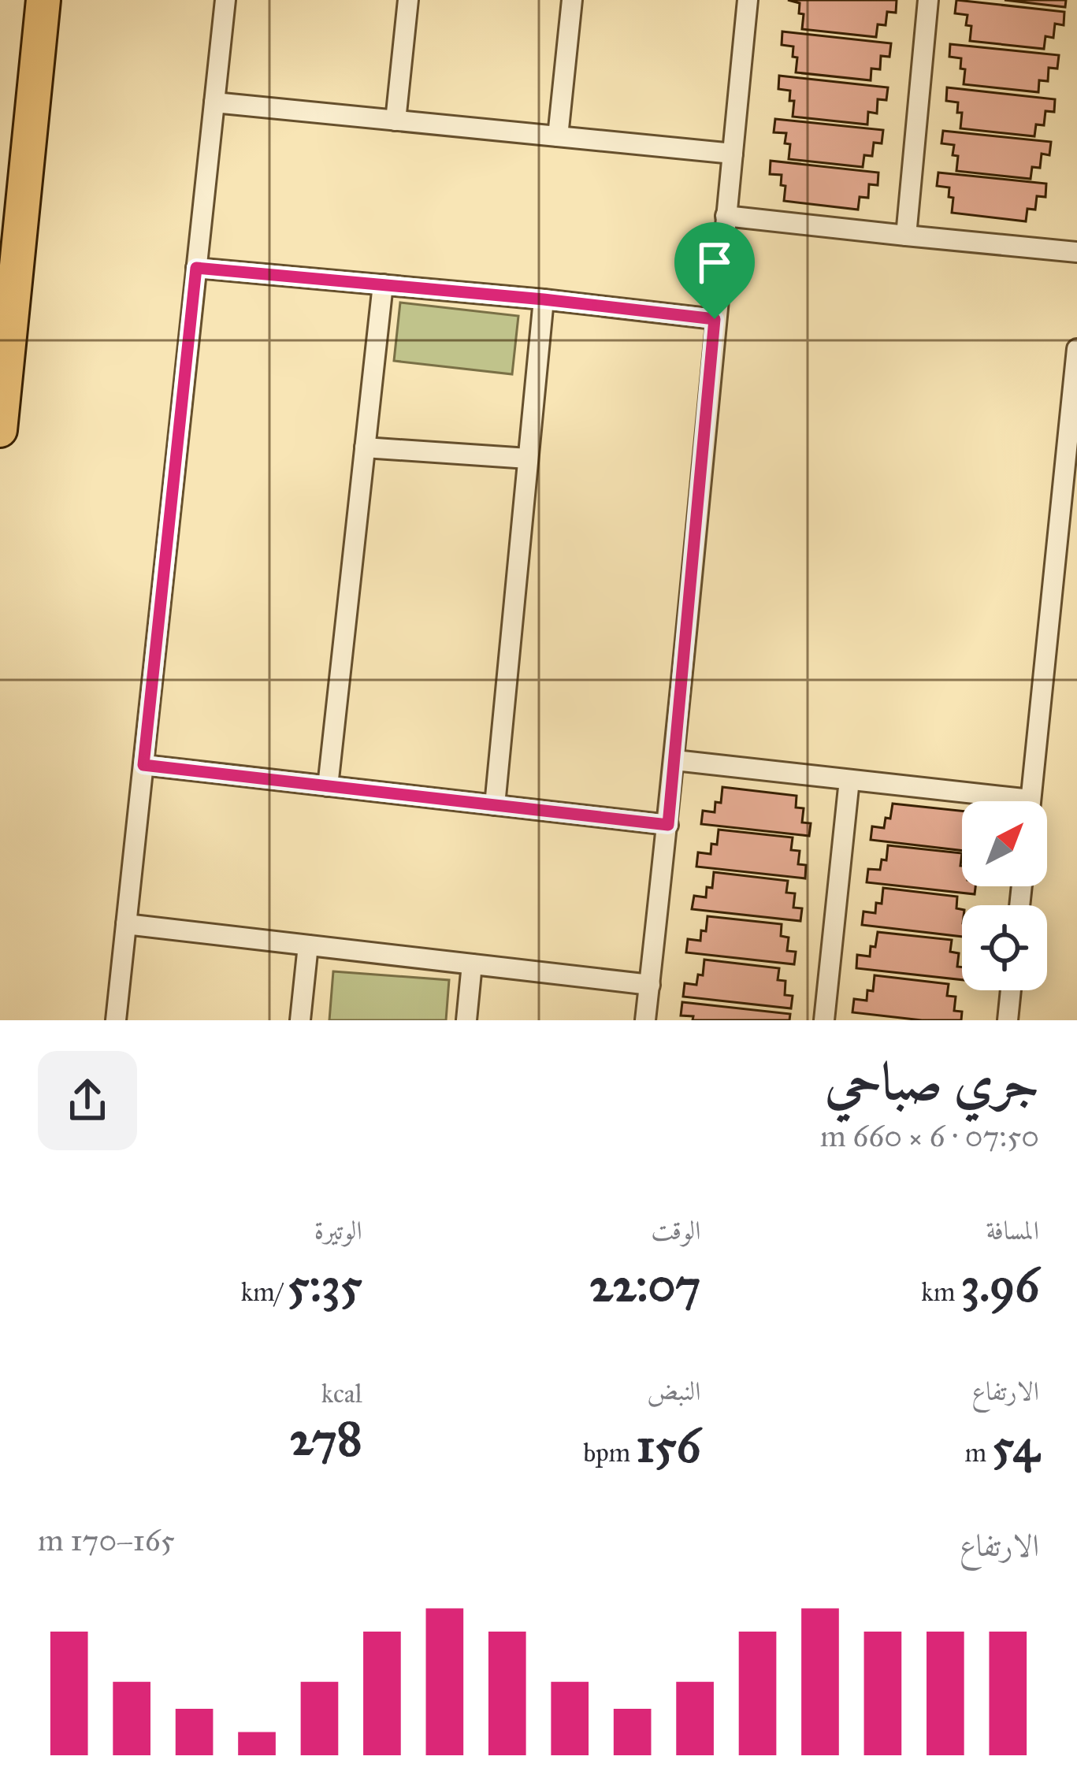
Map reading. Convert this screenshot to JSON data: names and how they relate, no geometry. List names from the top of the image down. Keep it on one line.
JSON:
{"north":"top right","page":{"heading":["جري صباحي","07:50 · 6 × 660 m"],"stats":[["المسافة","3.96 km"],["الوقت","22:07"],["الوتيرة","5:35 /km"],["الارتفاع","54 m"],["النبض","156 bpm"],["kcal","278"]],"chart":["الارتفاع","165–170 m"]}}
